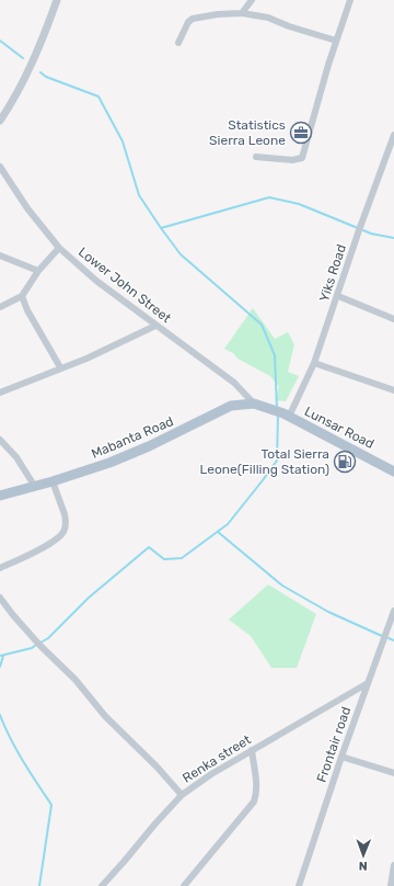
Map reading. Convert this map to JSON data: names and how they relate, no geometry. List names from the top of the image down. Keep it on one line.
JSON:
{"streets":{"main road":["Lunsar Road","Mabanta Road"],"street":["Yiks Road","Lower John Street","Frontair road","Renka street"]},"crossings":[["Yiks Road","Lunsar Road"],["Lower John Street","Mabanta Road"],["Lunsar Road","Mabanta Road"],["Frontair road","Renka street"]],"places":{"office":["Statistics Sierra Leone"],"fuel station":["Total Sierra Leone(Filling Station)"]},"north":"bottom"}
